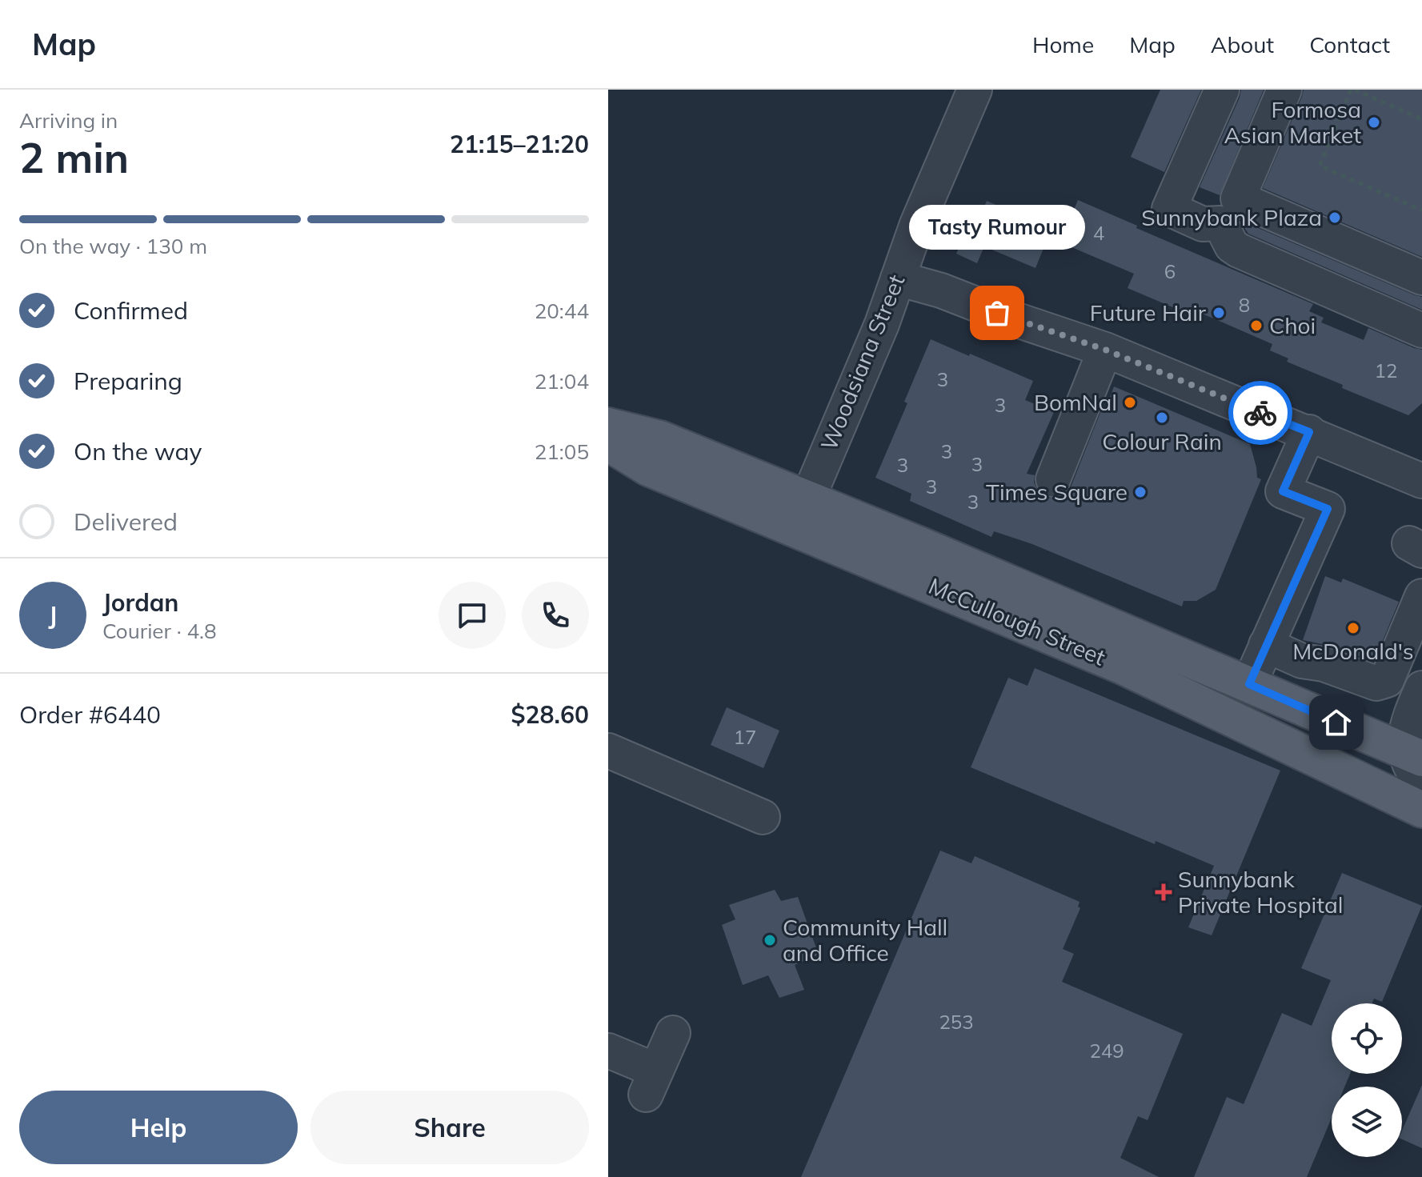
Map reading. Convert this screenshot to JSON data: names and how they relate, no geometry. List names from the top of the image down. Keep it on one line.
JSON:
{"streets":{"main road":["McCullough Street"],"street":["Woodsiana Street"]},"crossings":[["Woodsiana Street","McCullough Street"]],"places":{"other":["Formosa Asian Market","Sunnybank Plaza","Tasty Rumour","Future Hair","Choi","BomNal","Colour Rain","Times Square","McDonald's","Community Hall and Office"],"health":["Sunnybank Private Hospital"]},"house_numbers":["4","6","8","12","3","3","3","3","3","3","3","17","253","249"],"page":{"header":"Map","nav":["Home","Map","About","Contact"],"heading":["2 min","Arriving in","21:15–21:20"],"panel":["Jordan","Courier · 4.8","Order #6440","$28.60"],"bar":"On the way · 130 m","bubble":"Tasty Rumour","list":[["Confirmed","20:44"],["Preparing","21:04"],["On the way","21:05"],"Delivered"],"round":"J","buttons":["Help","Share"]}}
